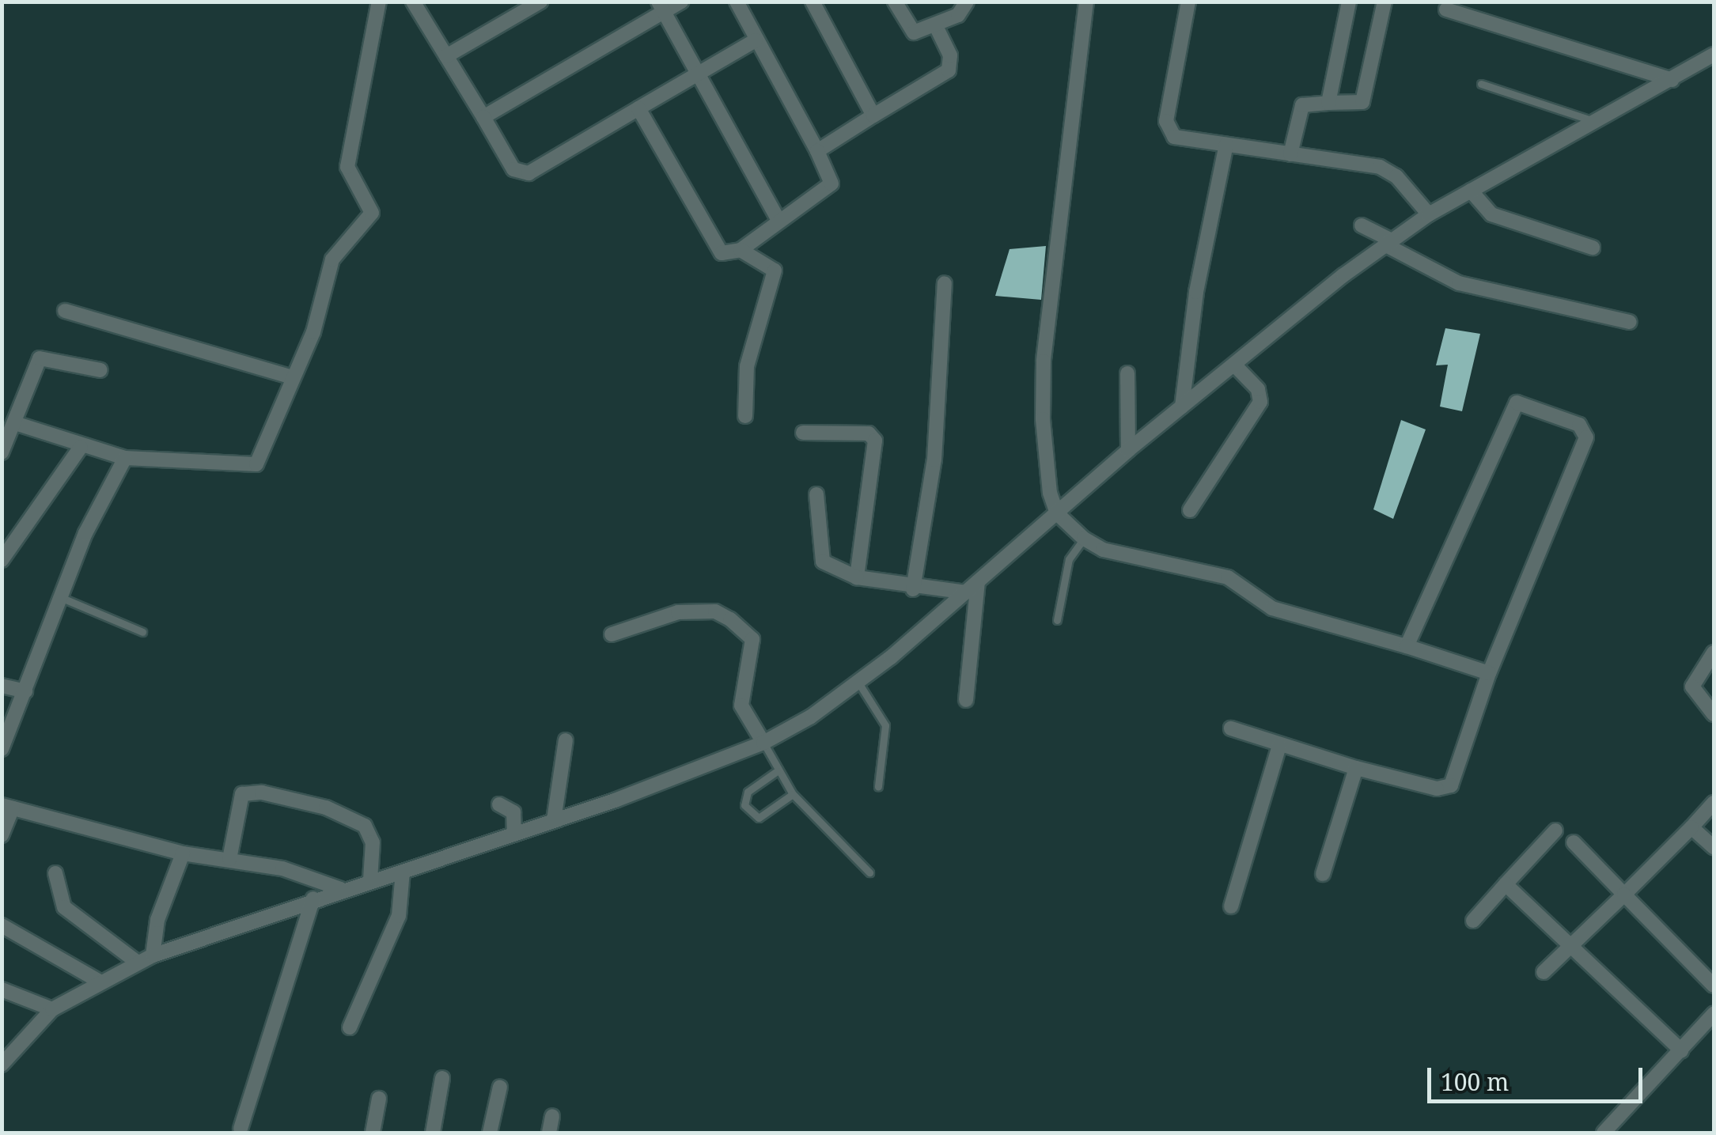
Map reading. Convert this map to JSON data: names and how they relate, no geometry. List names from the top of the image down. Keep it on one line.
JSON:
{"scale_bar":"100 m"}
